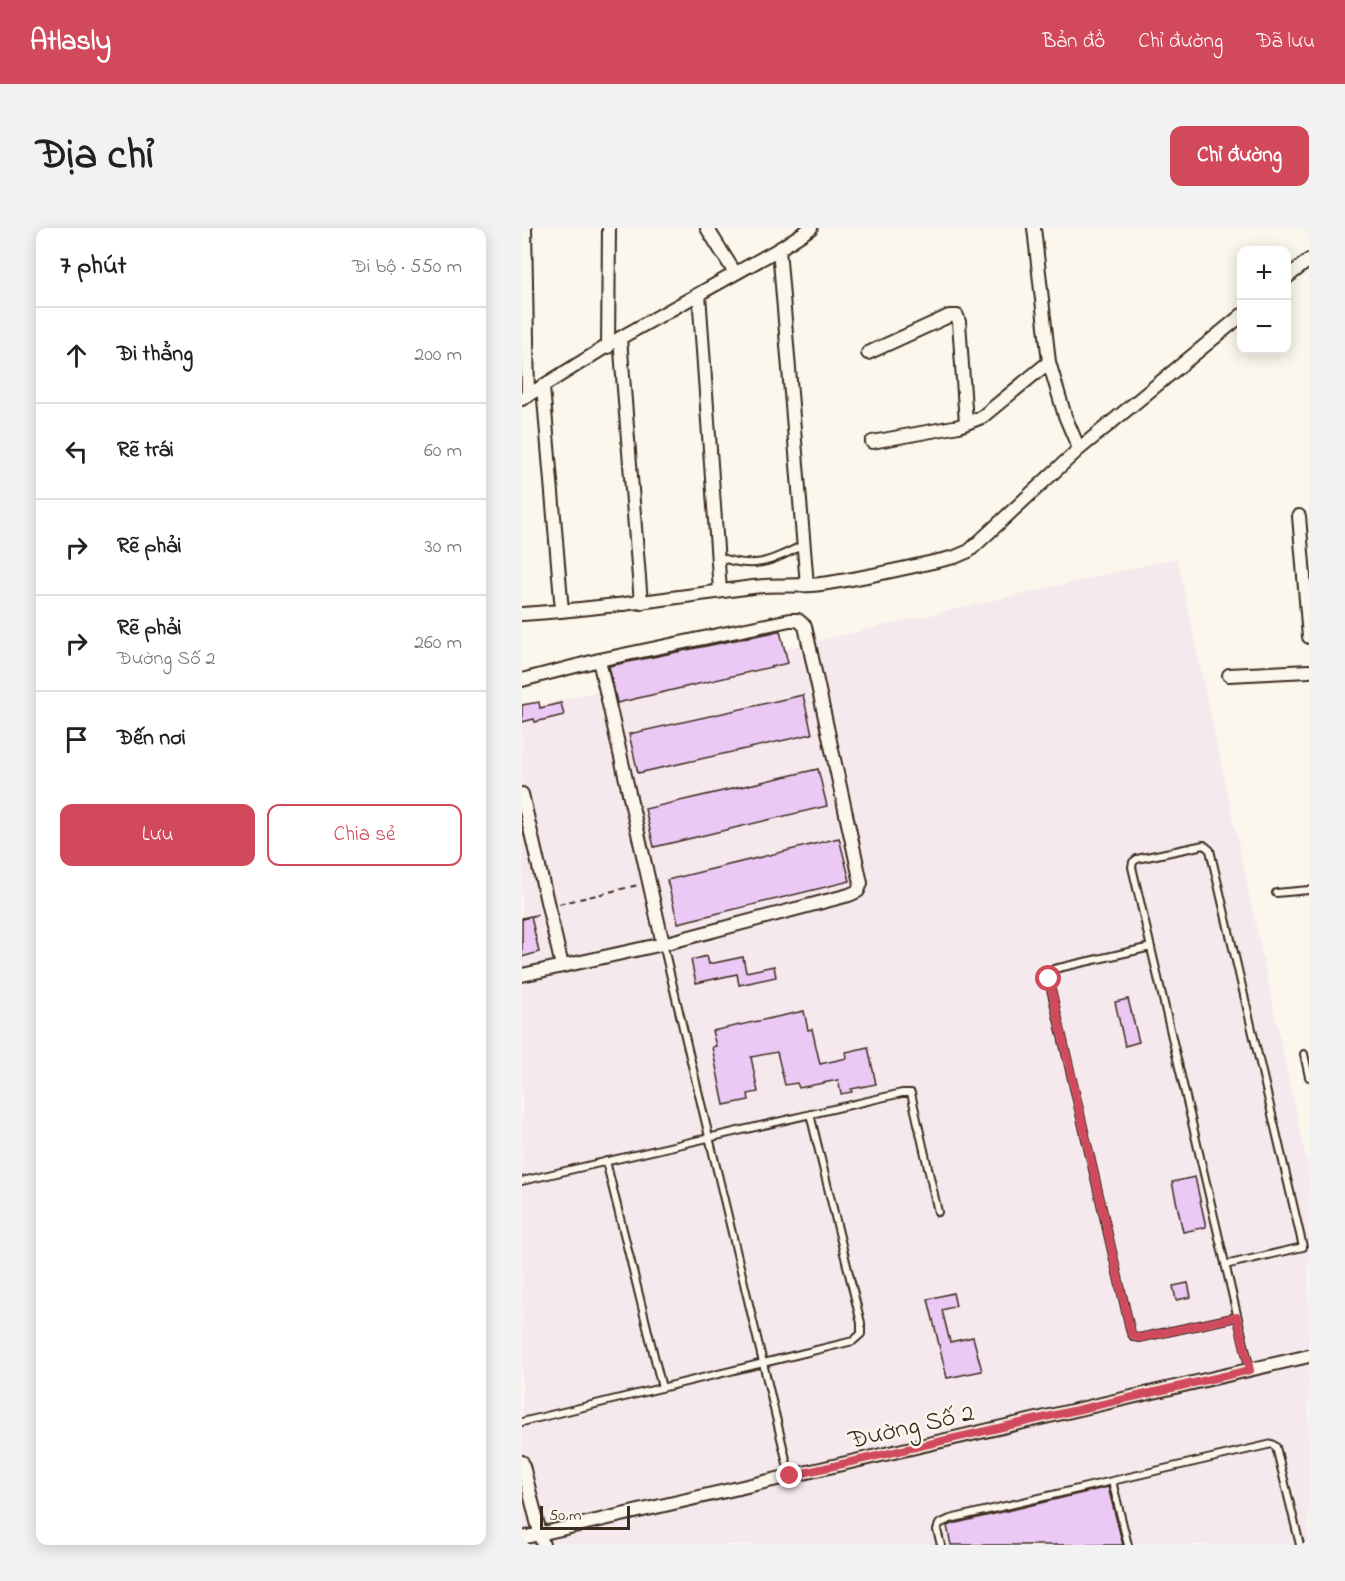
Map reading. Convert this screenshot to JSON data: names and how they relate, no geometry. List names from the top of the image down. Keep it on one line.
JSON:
{"streets":{"street":["Đường Số 2"]},"scale_bar":"50 m","page":{"header":"Atlasly","nav":["Bản đồ","Chỉ đường","Đã lưu"],"title":"Địa chỉ","buttons":["Chỉ đường",["Lưu","Chia sẻ"]],"heading":["7 phút","Đi bộ · 550 m"],"map_buttons":["+","−"],"list":[["Đi thẳng","200 m"],["Rẽ trái","60 m"],["Rẽ phải","30 m"],["Rẽ phải","Đường Số 2","260 m"],"Đến nơi"],"scale":"50 m"}}
